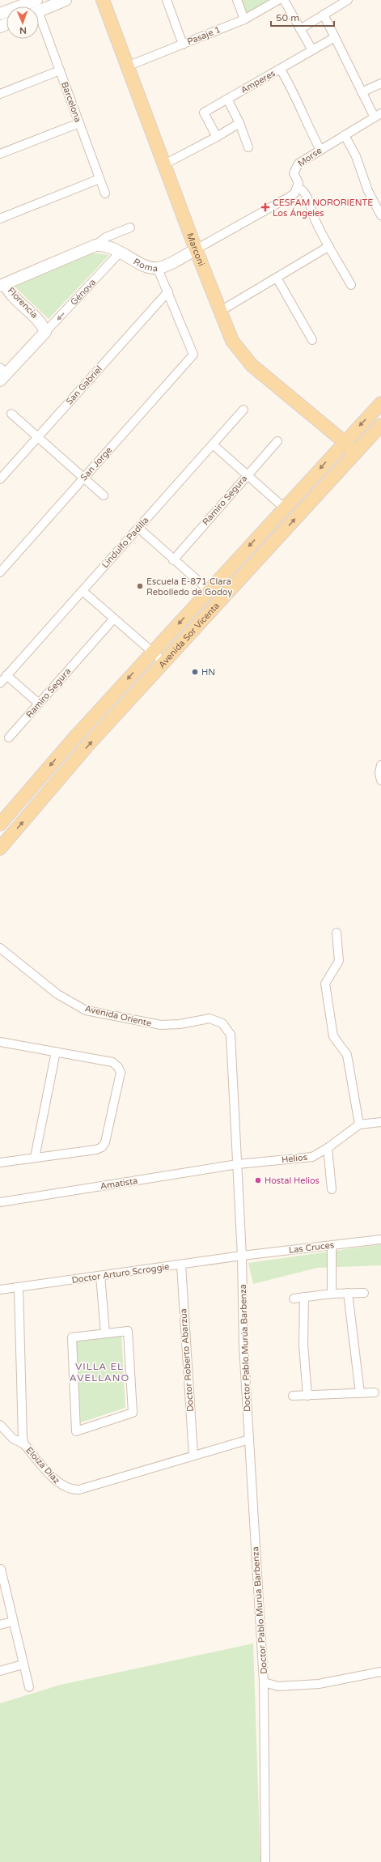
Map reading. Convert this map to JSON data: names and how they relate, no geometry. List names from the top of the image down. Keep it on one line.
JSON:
{"streets":{"main road":["Marconi","Avenida Sor Vicenta"],"street":["Pasaje 1","Amperes","Barcelona","Morse","Roma","Génova","Florencia","San Gabriel","San Jorge","Ramiro Segura","Lindulfo Padilla","Avenida Oriente","Helios","Amatista","Las Cruces","Doctor Arturo Scroggie","Doctor Pablo Murúa Barbenza","Doctor Roberto Abarzúa","Eloiza Díaz"]},"crossings":[["Pasaje 1","Marconi"],["Marconi","Roma"],["Marconi","Avenida Sor Vicenta"],["Roma","Génova"],["Génova","Florencia"],["San Gabriel","San Jorge"],["Avenida Oriente","Doctor Pablo Murúa Barbenza"],["Helios","Amatista"],["Helios","Doctor Pablo Murúa Barbenza"],["Amatista","Doctor Pablo Murúa Barbenza"],["Las Cruces","Doctor Arturo Scroggie"],["Las Cruces","Doctor Pablo Murúa Barbenza"],["Doctor Arturo Scroggie","Doctor Pablo Murúa Barbenza"],["Doctor Arturo Scroggie","Doctor Roberto Abarzúa"],["Doctor Arturo Scroggie","Eloiza Díaz"],["Doctor Pablo Murúa Barbenza","Eloiza Díaz"],["Doctor Roberto Abarzúa","Eloiza Díaz"]],"districts":["VILLA EL AVELLANO"],"places":{"health":["CESFAM NORORIENTE Los Ángeles"],"other":["Escuela E-871 Clara Rebolledo de Godoy","HN","Hostal Helios"]},"scale_bar":"50 m","north":"bottom"}
